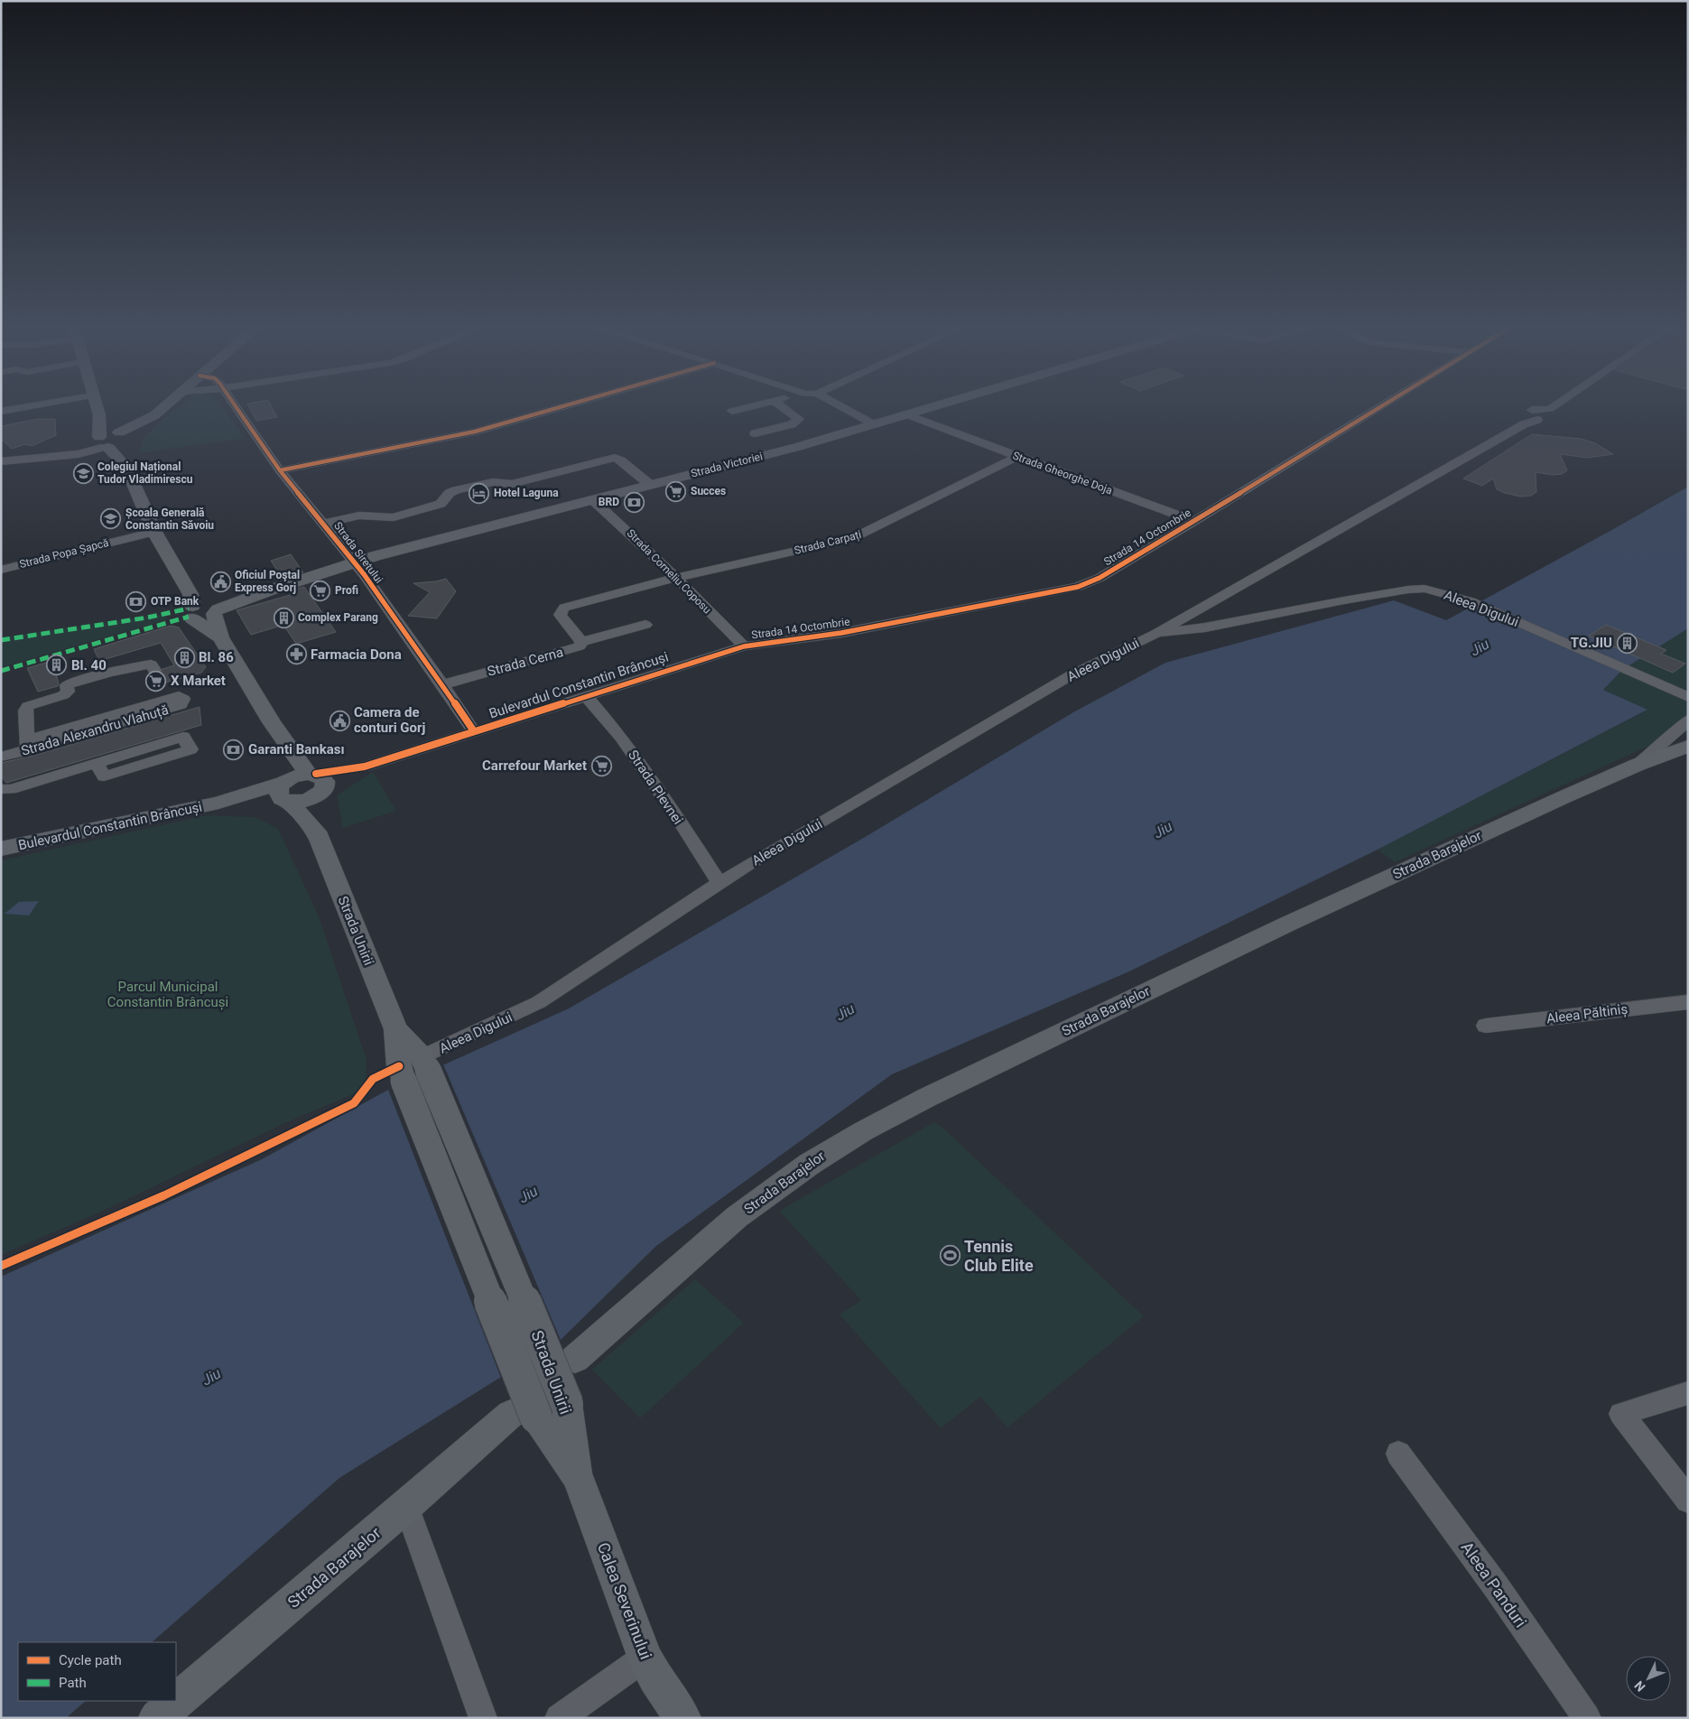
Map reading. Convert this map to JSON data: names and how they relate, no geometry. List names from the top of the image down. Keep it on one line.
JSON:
{"streets":{"main road":["Strada Victoriei","Bulevardul Constantin Brâncuși","Strada Barajelor","Strada Unirii","Calea Severinului"],"street":["Strada Gheorghe Doja","Strada 14 Octombrie","Strada Carpați","Strada Siretului","Strada Popa Șapcă","Strada Corneliu Coposu","Aleea Digului","Strada Cerna","Strada Alexandru Vlahuță","Strada Plevnei","Aleea Păltiniș","Aleea Panduri"]},"crossings":[["Strada Victoriei","Strada Gheorghe Doja"],["Strada Victoriei","Strada Siretului"],["Strada Victoriei","Strada Corneliu Coposu"],["Strada Victoriei","Strada Unirii"],["Strada Gheorghe Doja","Strada 14 Octombrie"],["Strada Gheorghe Doja","Strada Carpați"],["Strada 14 Octombrie","Strada Corneliu Coposu"],["Strada 14 Octombrie","Bulevardul Constantin Brâncuși"],["Strada Carpați","Strada Corneliu Coposu"],["Strada Carpați","Strada Cerna"],["Strada Siretului","Strada Cerna"],["Strada Siretului","Bulevardul Constantin Brâncuși"],["Strada Popa Șapcă","Strada Unirii"],["Strada Corneliu Coposu","Strada Cerna"],["Strada Corneliu Coposu","Bulevardul Constantin Brâncuși"],["Aleea Digului","Strada Plevnei"],["Aleea Digului","Strada Unirii"],["Bulevardul Constantin Brâncuși","Strada Plevnei"],["Bulevardul Constantin Brâncuși","Strada Unirii"],["Strada Barajelor","Strada Unirii"],["Strada Unirii","Calea Severinului"]],"water":["Jiu"],"parks":["Parcul Municipal Constantin Brâncuși"],"places":{"school or university":["Colegiul Național Tudor Vladimirescu","Școala Generală Constantin Săvoiu"],"supermarket":["Succes","Profi","X Market","Carrefour Market"],"hotel":["Hotel Laguna"],"bank":["BRD","OTP Bank","Garanti Bankası"],"public building":["Oficiul Poştal Express Gorj","Camera de conturi Gorj"],"building":["Complex Parang","TG.JIU","Bl. 86","Bl. 40"],"pharmacy":["Farmacia Dona"],"sports":["Tennis Club Elite"]},"legend":["Cycle path","Path"],"north":"bottom left"}
